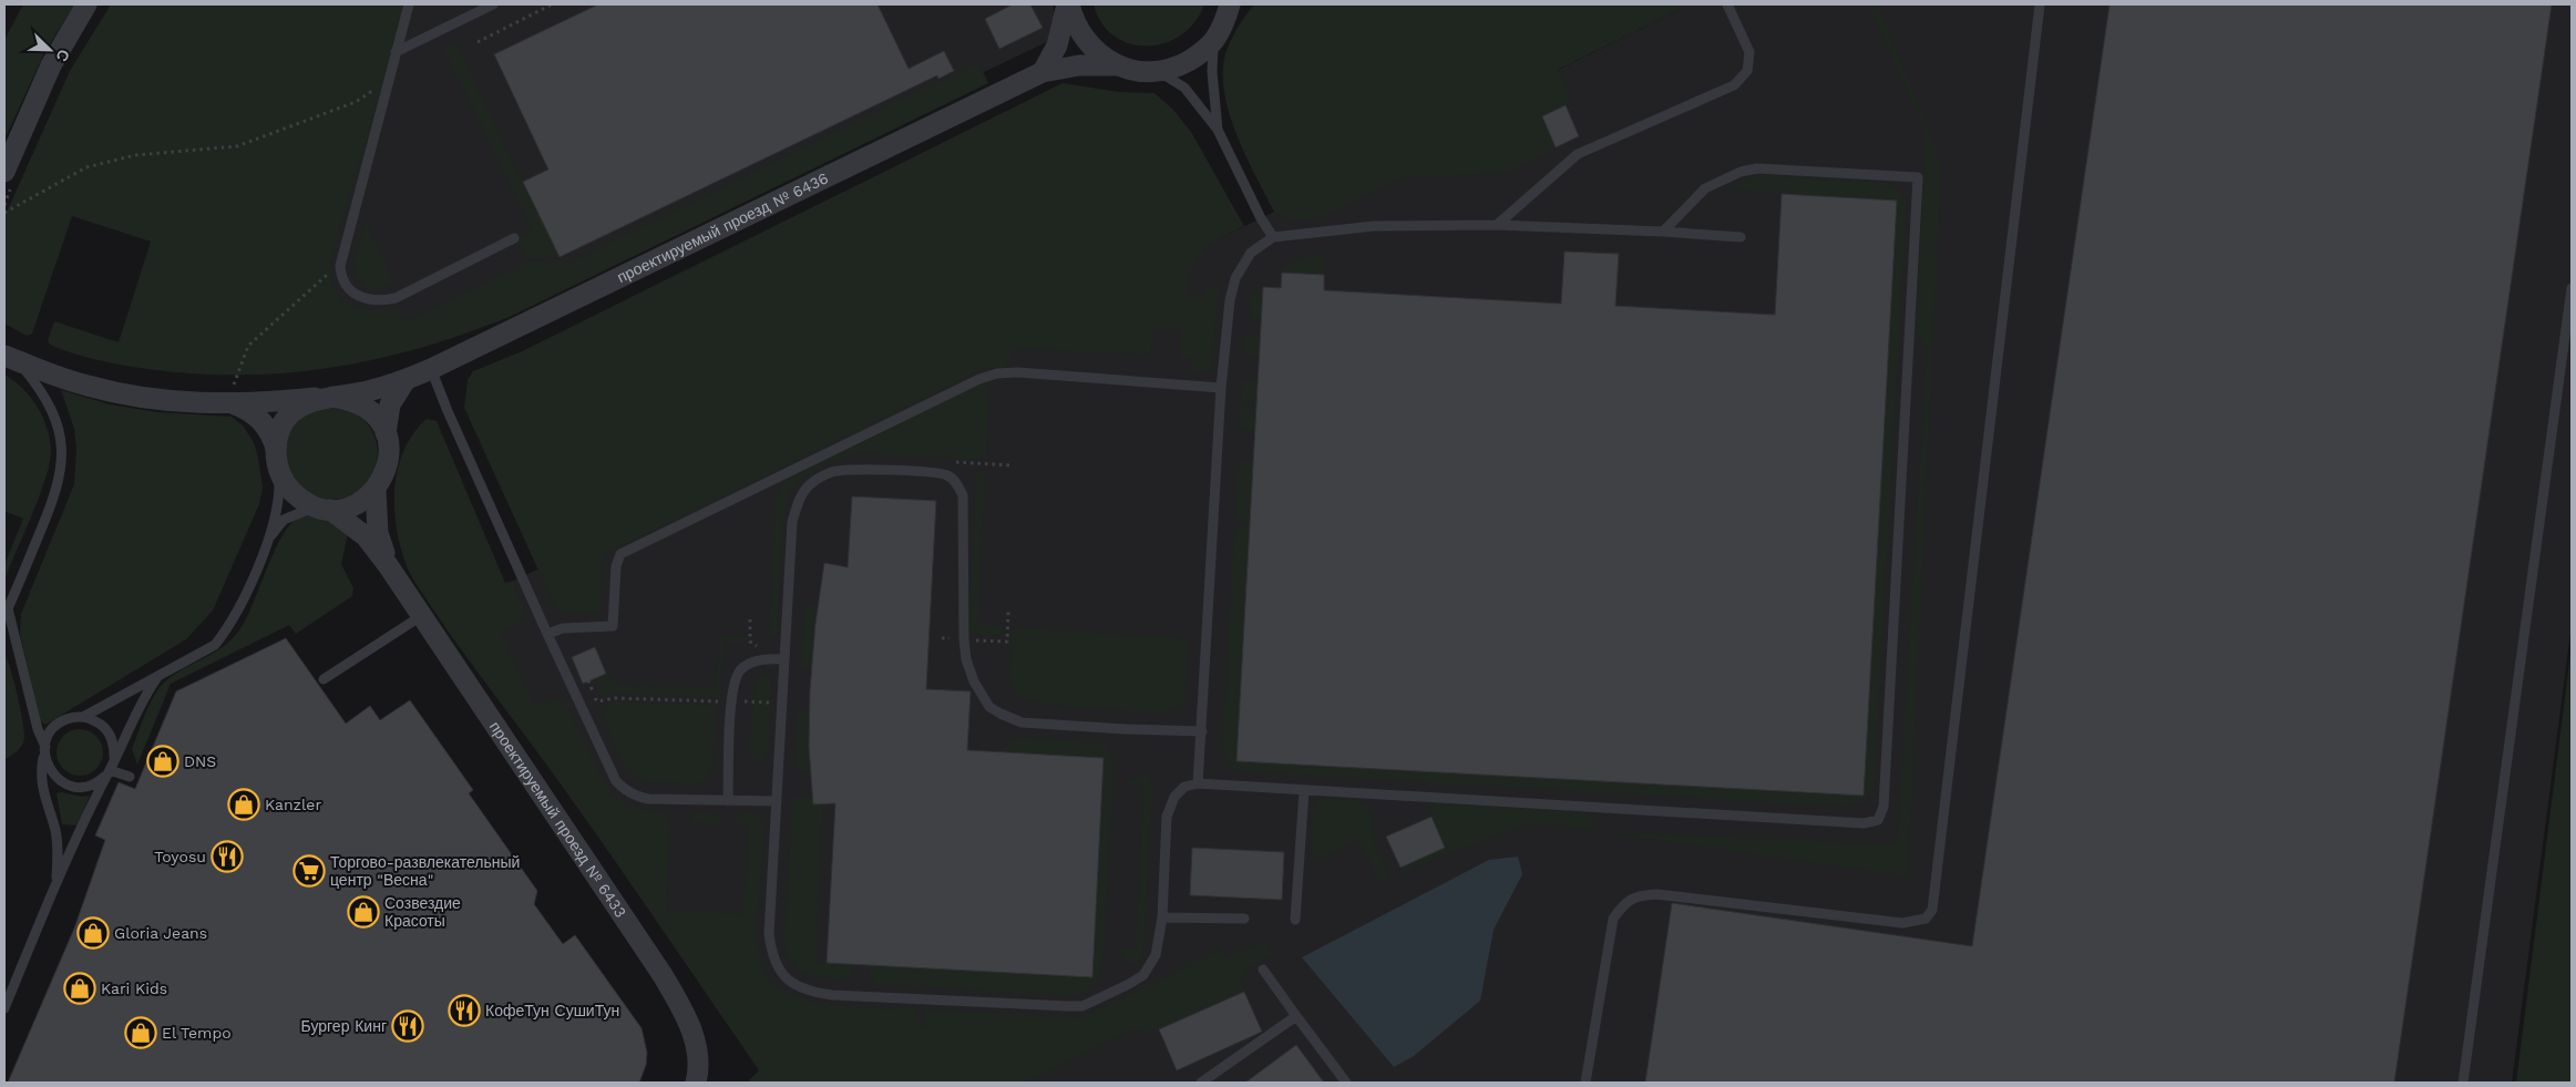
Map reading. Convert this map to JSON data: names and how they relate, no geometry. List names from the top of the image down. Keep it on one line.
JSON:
{"streets":{"street":["проектируемый проезд № 6436","проектируемый проезд № 6433"]},"crossings":[["проектируемый проезд № 6436","проектируемый проезд № 6433"]],"places":{"shop":["DNS","Kanzler","Созвездие Красоты","Gloria Jeans","Kari Kids","El Tempo"],"restaurant":["Toyosu","КофеТун СушиТун","Бургер Кинг"],"supermarket":["Торгово-развлекательный центр \"Весна\""]},"north":"bottom right"}
